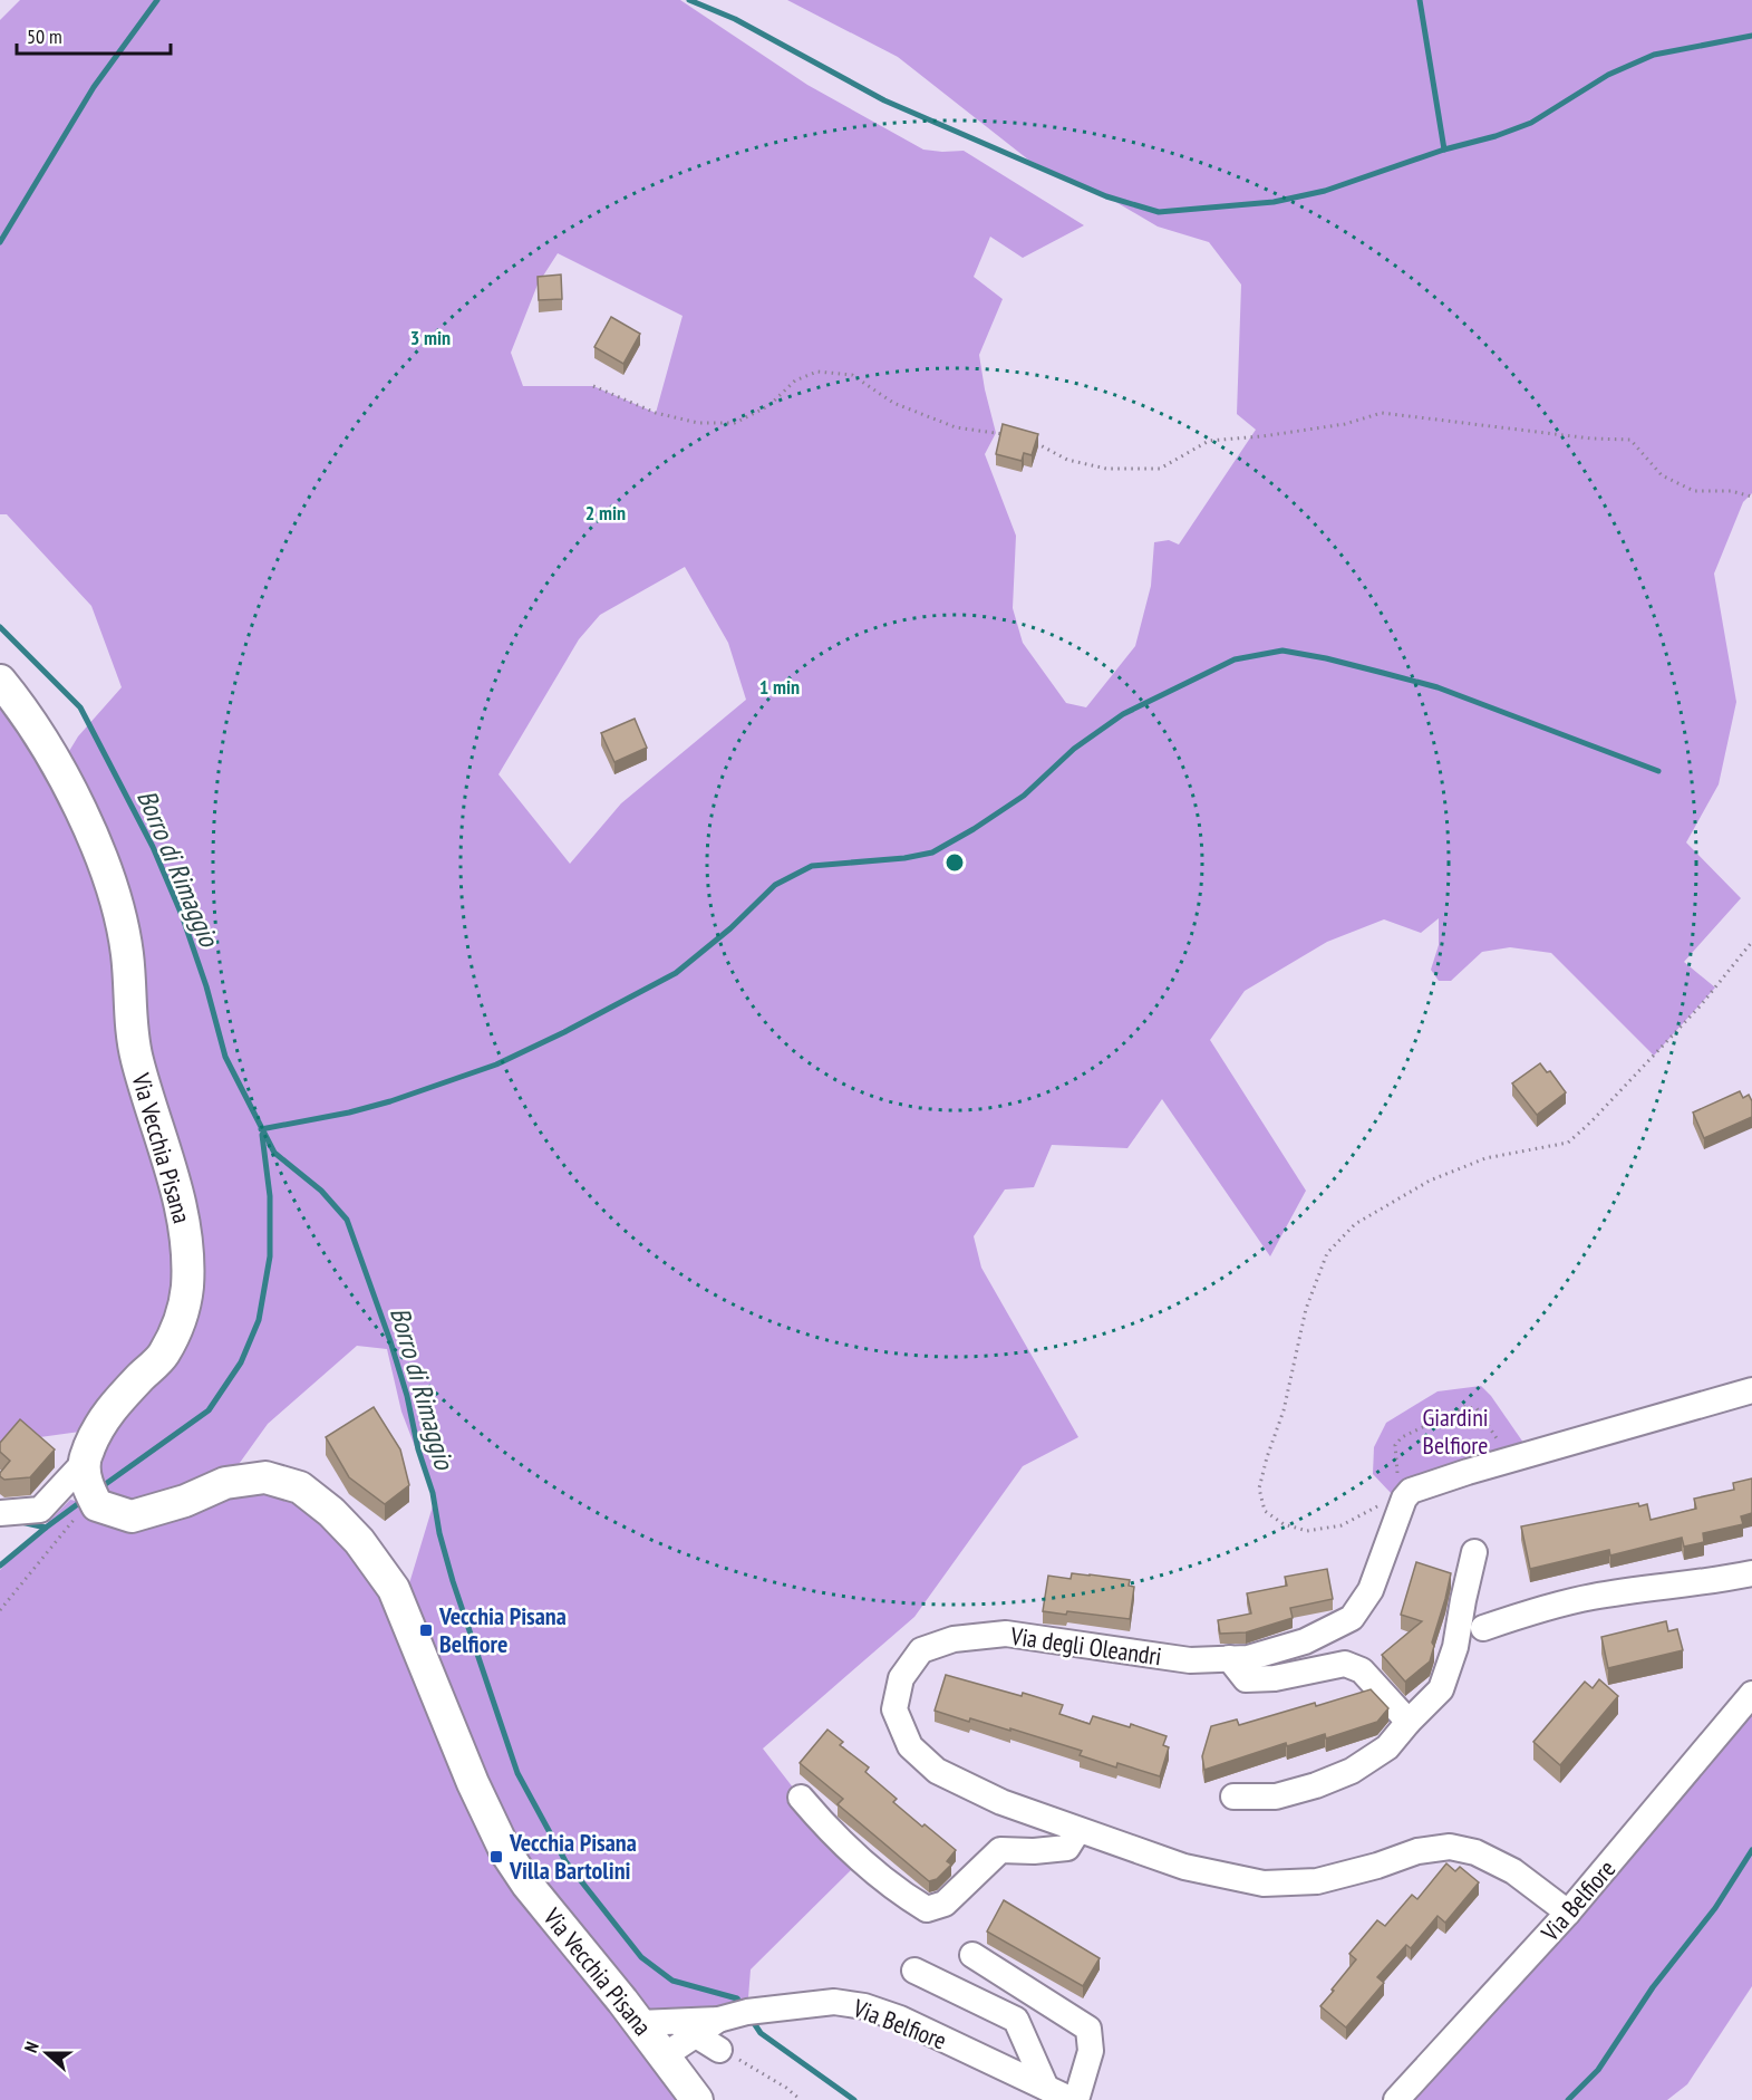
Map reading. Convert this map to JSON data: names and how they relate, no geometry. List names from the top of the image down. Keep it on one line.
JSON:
{"streets":{"main road":["Via Vecchia Pisana"],"street":["Via degli Oleandri","Via Belfiore"]},"crossings":[["Via Vecchia Pisana","Via Belfiore"],["Via degli Oleandri","Via Belfiore"]],"water":["Borro di Rimaggio"],"parks":["Giardini Belfiore"],"places":{"transit":["Vecchia Pisana Belfiore","Vecchia Pisana Villa Bartolini"]},"scale_bar":"50 m","north":"left","rings":["3 min","2 min","1 min"]}
